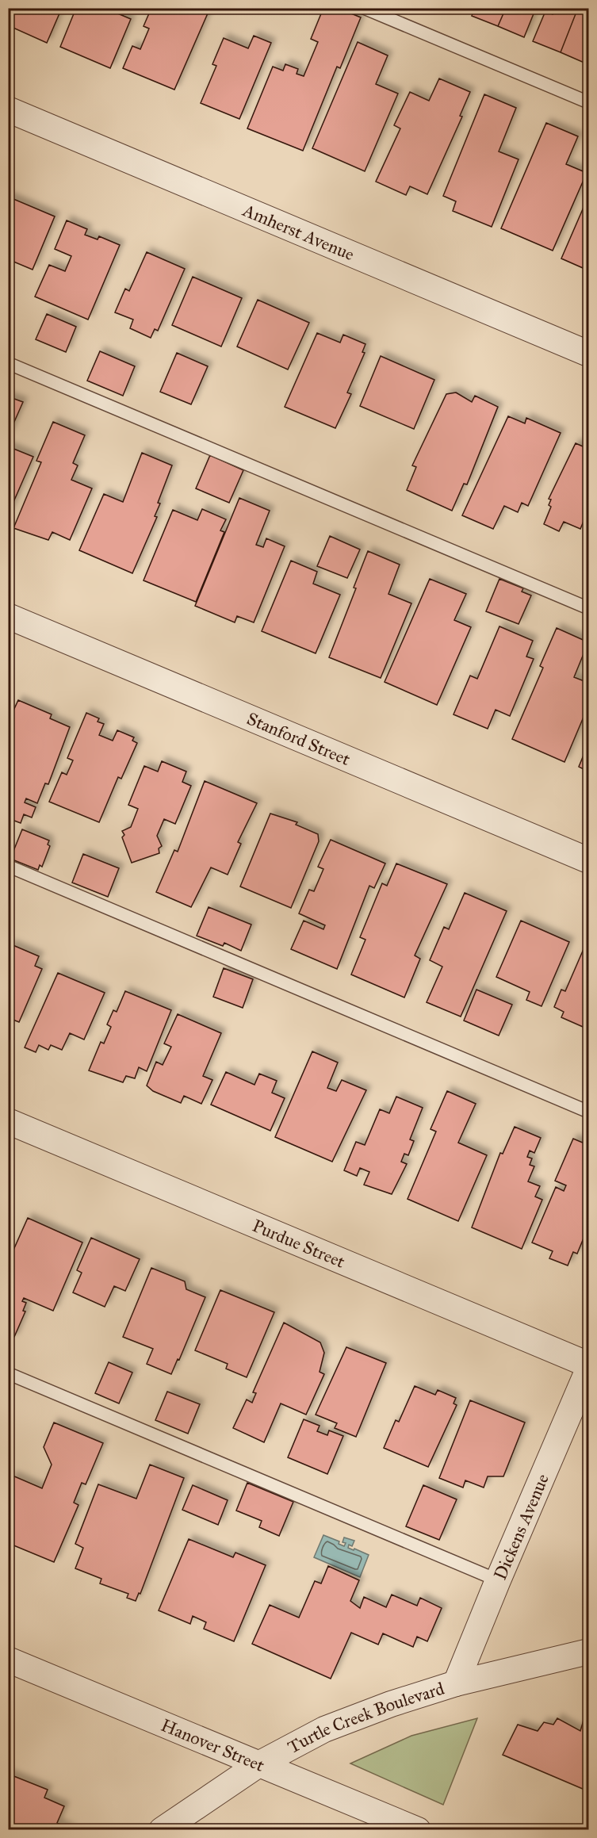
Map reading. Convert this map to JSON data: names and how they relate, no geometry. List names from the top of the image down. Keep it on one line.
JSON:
{"streets":{"street":["Amherst Avenue","Stanford Street","Purdue Street","Dickens Avenue","Turtle Creek Boulevard","Hanover Street"]},"crossings":[["Dickens Avenue","Turtle Creek Boulevard"],["Turtle Creek Boulevard","Hanover Street"]]}
